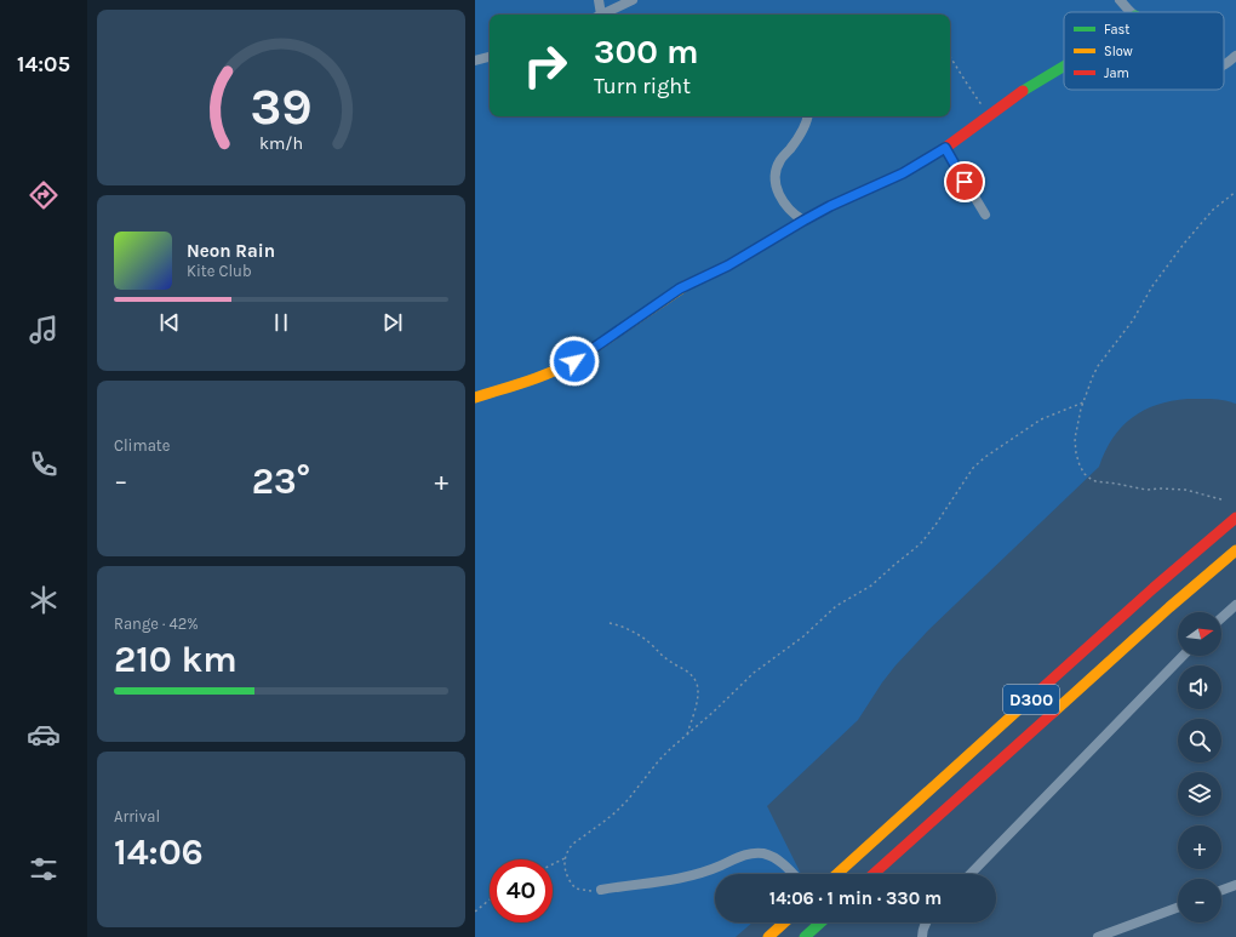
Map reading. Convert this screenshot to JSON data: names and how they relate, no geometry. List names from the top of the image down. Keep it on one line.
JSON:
{"streets":{"main road":["D300"]},"legend":["Fast","Slow","Jam"],"north":"right","page":{"tabs":"14:05","turn":["300 m","Turn right"],"song":["Neon Rain","Kite Club"],"tile":["Climate",["Range · 42%","210 km"],["Arrival","14:06"]],"heat":["−","23°","+"],"map_buttons":["+","−"],"limit":"40","trip":"14:06 · 1 min · 330 m","gauge":["39","km/h"]}}
